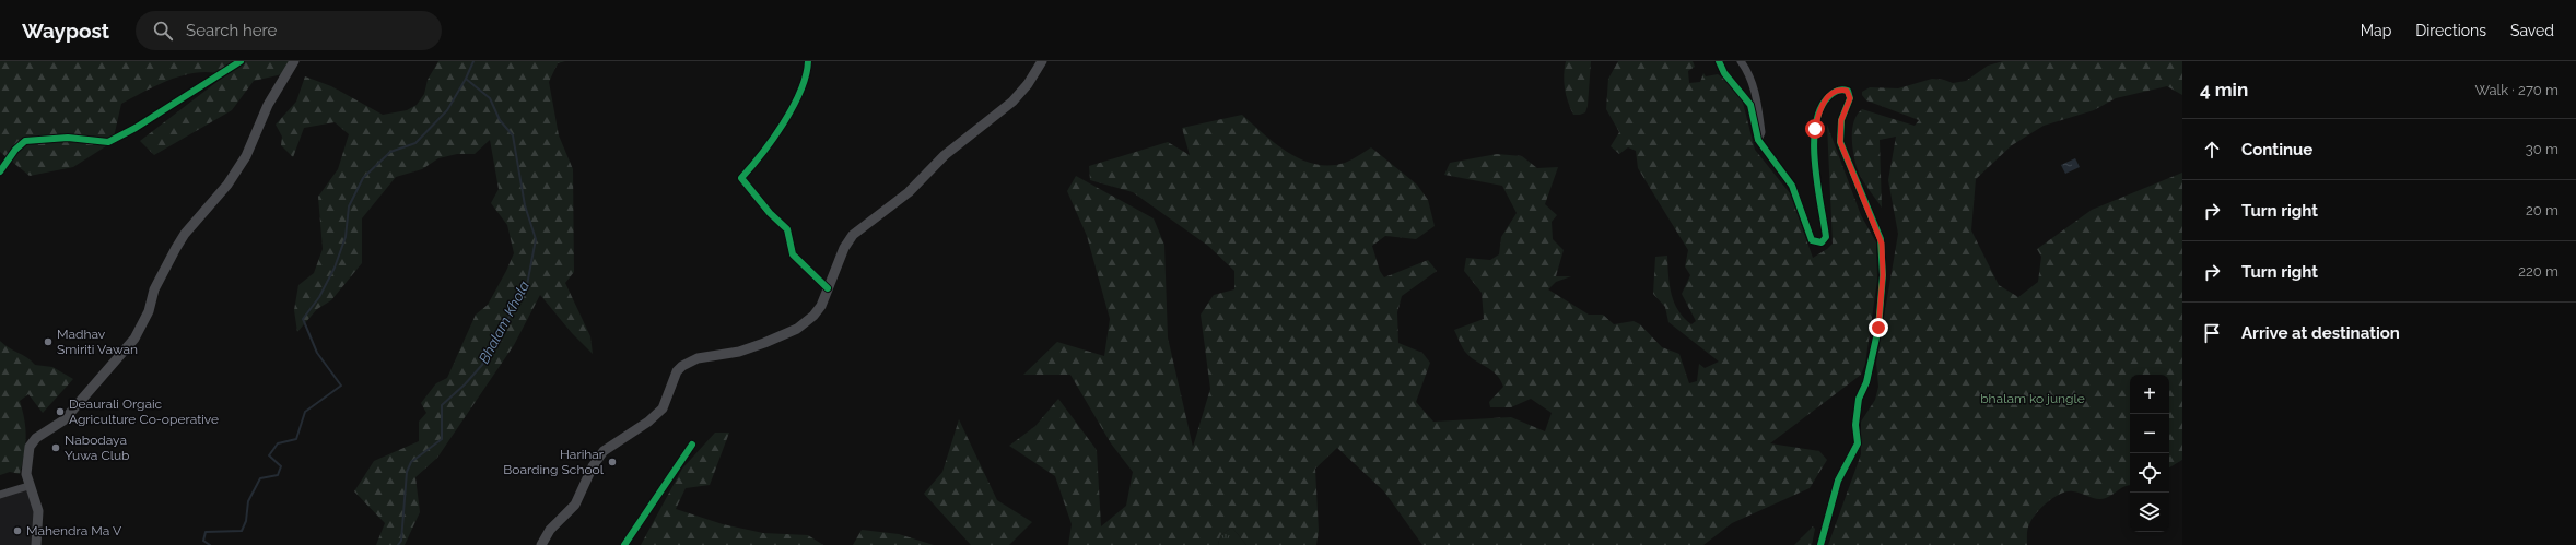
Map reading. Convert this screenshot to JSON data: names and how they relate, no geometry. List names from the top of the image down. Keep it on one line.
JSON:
{"water":["Bhalam Khola"],"parks":["bhalam ko jungle"],"places":["Madhav Smiriti Vawan","Deaurali Orgaic Agriculture Co-operative","Nabodaya Yuwa Club","Harihar Boarding School","Mahendra Ma V"],"page":{"header":"Waypost","search":"Search here","nav":["Map","Directions","Saved"],"heading":["4 min","Walk · 270 m"],"list":[["Continue","30 m"],["Turn right","20 m"],["Turn right","220 m"],"Arrive at destination"],"map_buttons":["+","−"]}}
